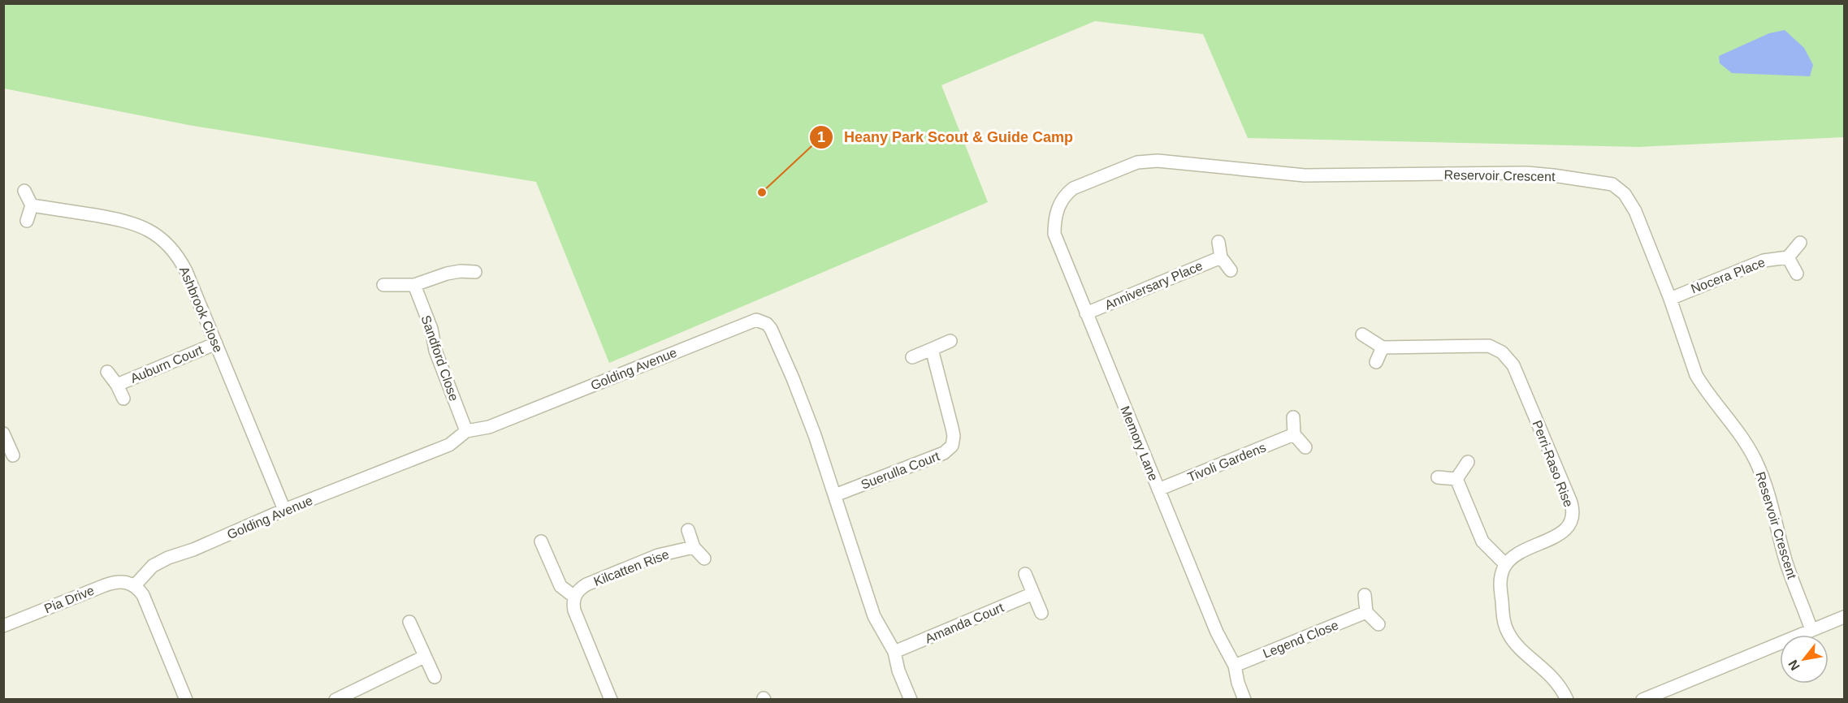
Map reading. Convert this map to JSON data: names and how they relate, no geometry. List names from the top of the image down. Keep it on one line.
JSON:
{"streets":{"street":["Reservoir Crescent","Nocera Place","Anniversary Place","Ashbrook Close","Sandford Close","Auburn Court","Golding Avenue","Memory Lane","Tivoli Gardens","Perri-Raso Rise","Suerulla Court","Kilcatten Rise","Pia Drive","Amanda Court","Legend Close"]},"crossings":[["Reservoir Crescent","Nocera Place"],["Reservoir Crescent","Memory Lane"],["Anniversary Place","Memory Lane"],["Ashbrook Close","Auburn Court"],["Ashbrook Close","Golding Avenue"],["Sandford Close","Golding Avenue"],["Golding Avenue","Suerulla Court"],["Golding Avenue","Pia Drive"],["Golding Avenue","Amanda Court"],["Memory Lane","Tivoli Gardens"],["Memory Lane","Legend Close"]],"places":["Heany Park Scout & Guide Camp"],"north":"bottom left"}
